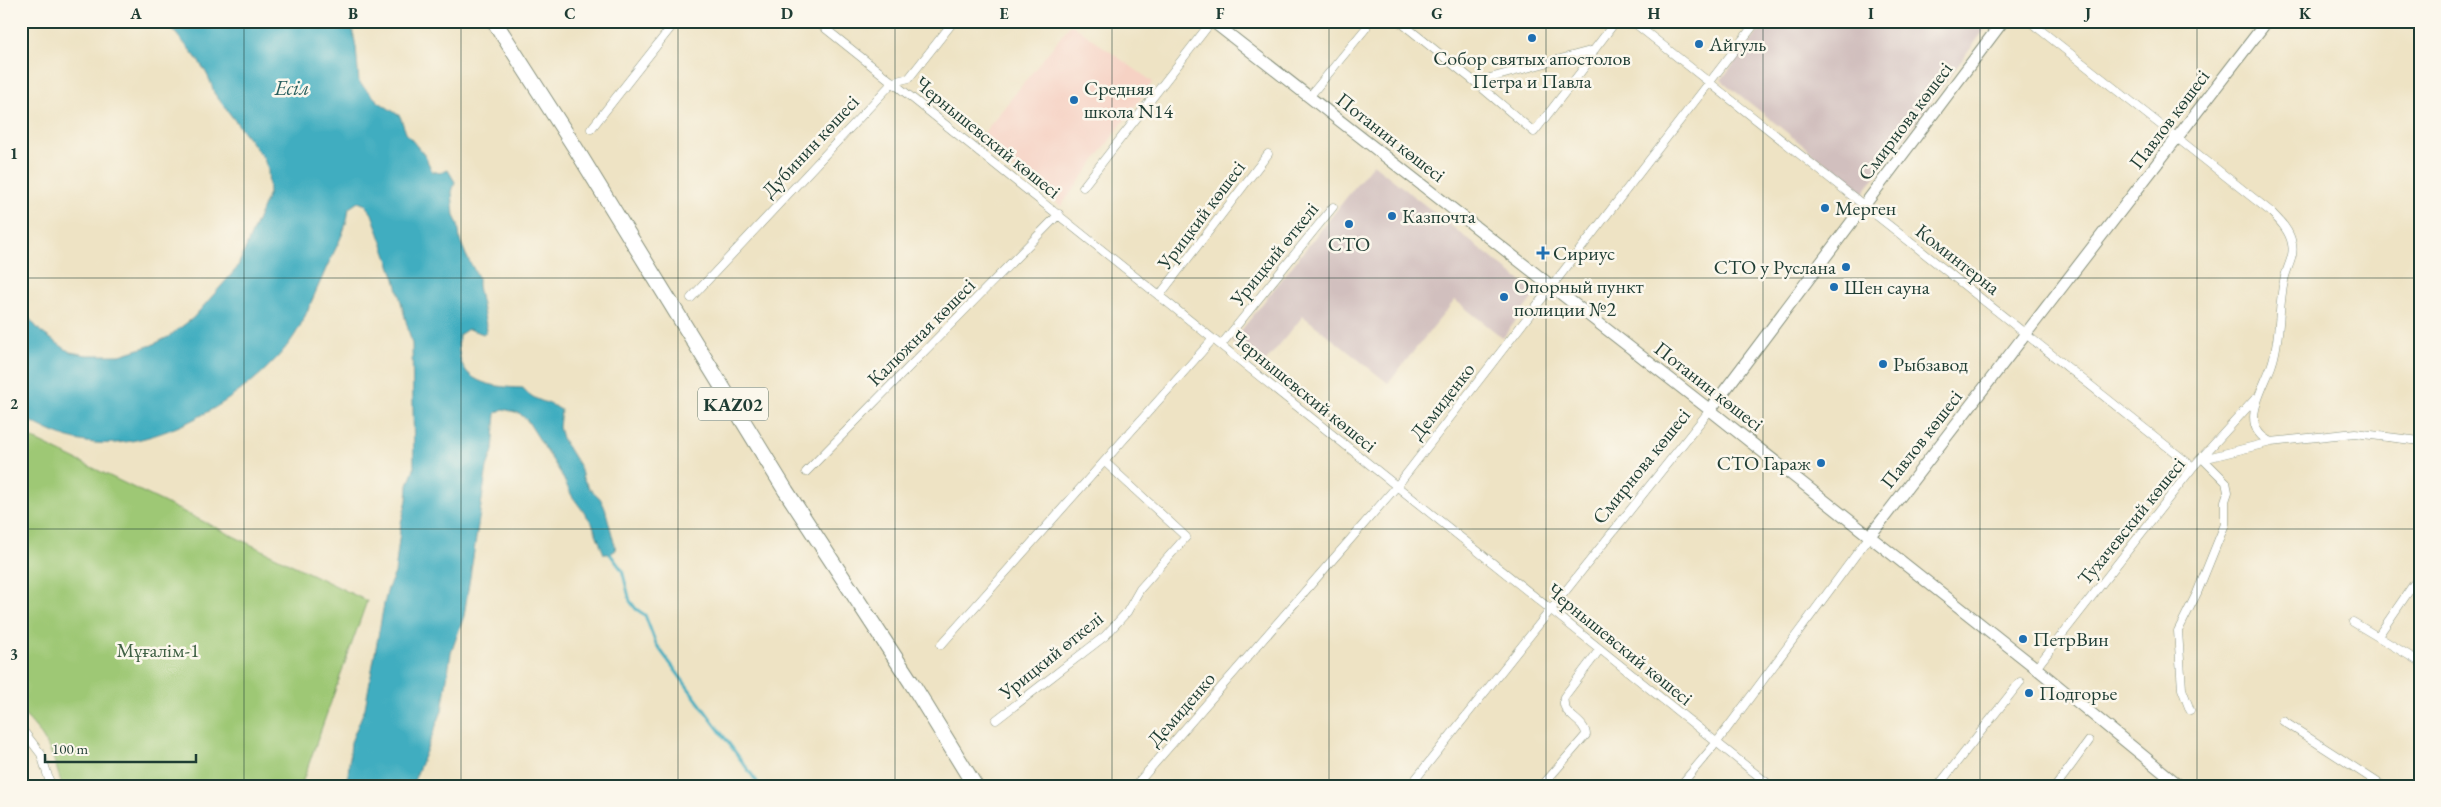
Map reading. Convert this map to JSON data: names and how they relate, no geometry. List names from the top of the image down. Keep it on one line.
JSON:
{"streets":{"highway":["KAZ02"],"main road":["Павлов көшесі","Смирнова көшесі","Потанин көшесі"],"street":["Чернышевский көшесі","Дубинин көшесі","Урицкий көшесі","Урицкий өткелі","Коминтерна","Калюжная көшесі","Демиденко","Тухачевский көшесі"]},"crossings":[["Павлов көшесі","Чернышевский көшесі"],["Павлов көшесі","Потанин көшесі"],["Павлов көшесі","Коминтерна"],["Павлов көшесі","Тухачевский көшесі"],["Смирнова көшесі","Чернышевский көшесі"],["Смирнова көшесі","Потанин көшесі"],["Смирнова көшесі","Коминтерна"],["Чернышевский көшесі","Дубинин көшесі"],["Чернышевский көшесі","Урицкий көшесі"],["Чернышевский көшесі","Урицкий өткелі"],["Чернышевский көшесі","Калюжная көшесі"],["Чернышевский көшесі","Демиденко"],["Потанин көшесі","Демиденко"],["Потанин көшесі","Тухачевский көшесі"],["Коминтерна","Демиденко"],["Коминтерна","Тухачевский көшесі"]],"water":["Есіл"],"parks":["Мұғалім-1"],"places":{"other":["Собор святых апостолов Петра и Павла","Айгуль","Средняя школа N14","Мерген","Казпочта","СТО","СТО у Руслана","Шен сауна","Опорный пункт полиции №2","Рыбзавод","СТО Гараж","ПетрВин","Подгорье"],"health":["Сириус"]},"scale_bar":"100 m","grid":{"columns":["A","B","C","D","E","F","G","H","I","J","K"],"rows":["1","2","3"]}}
